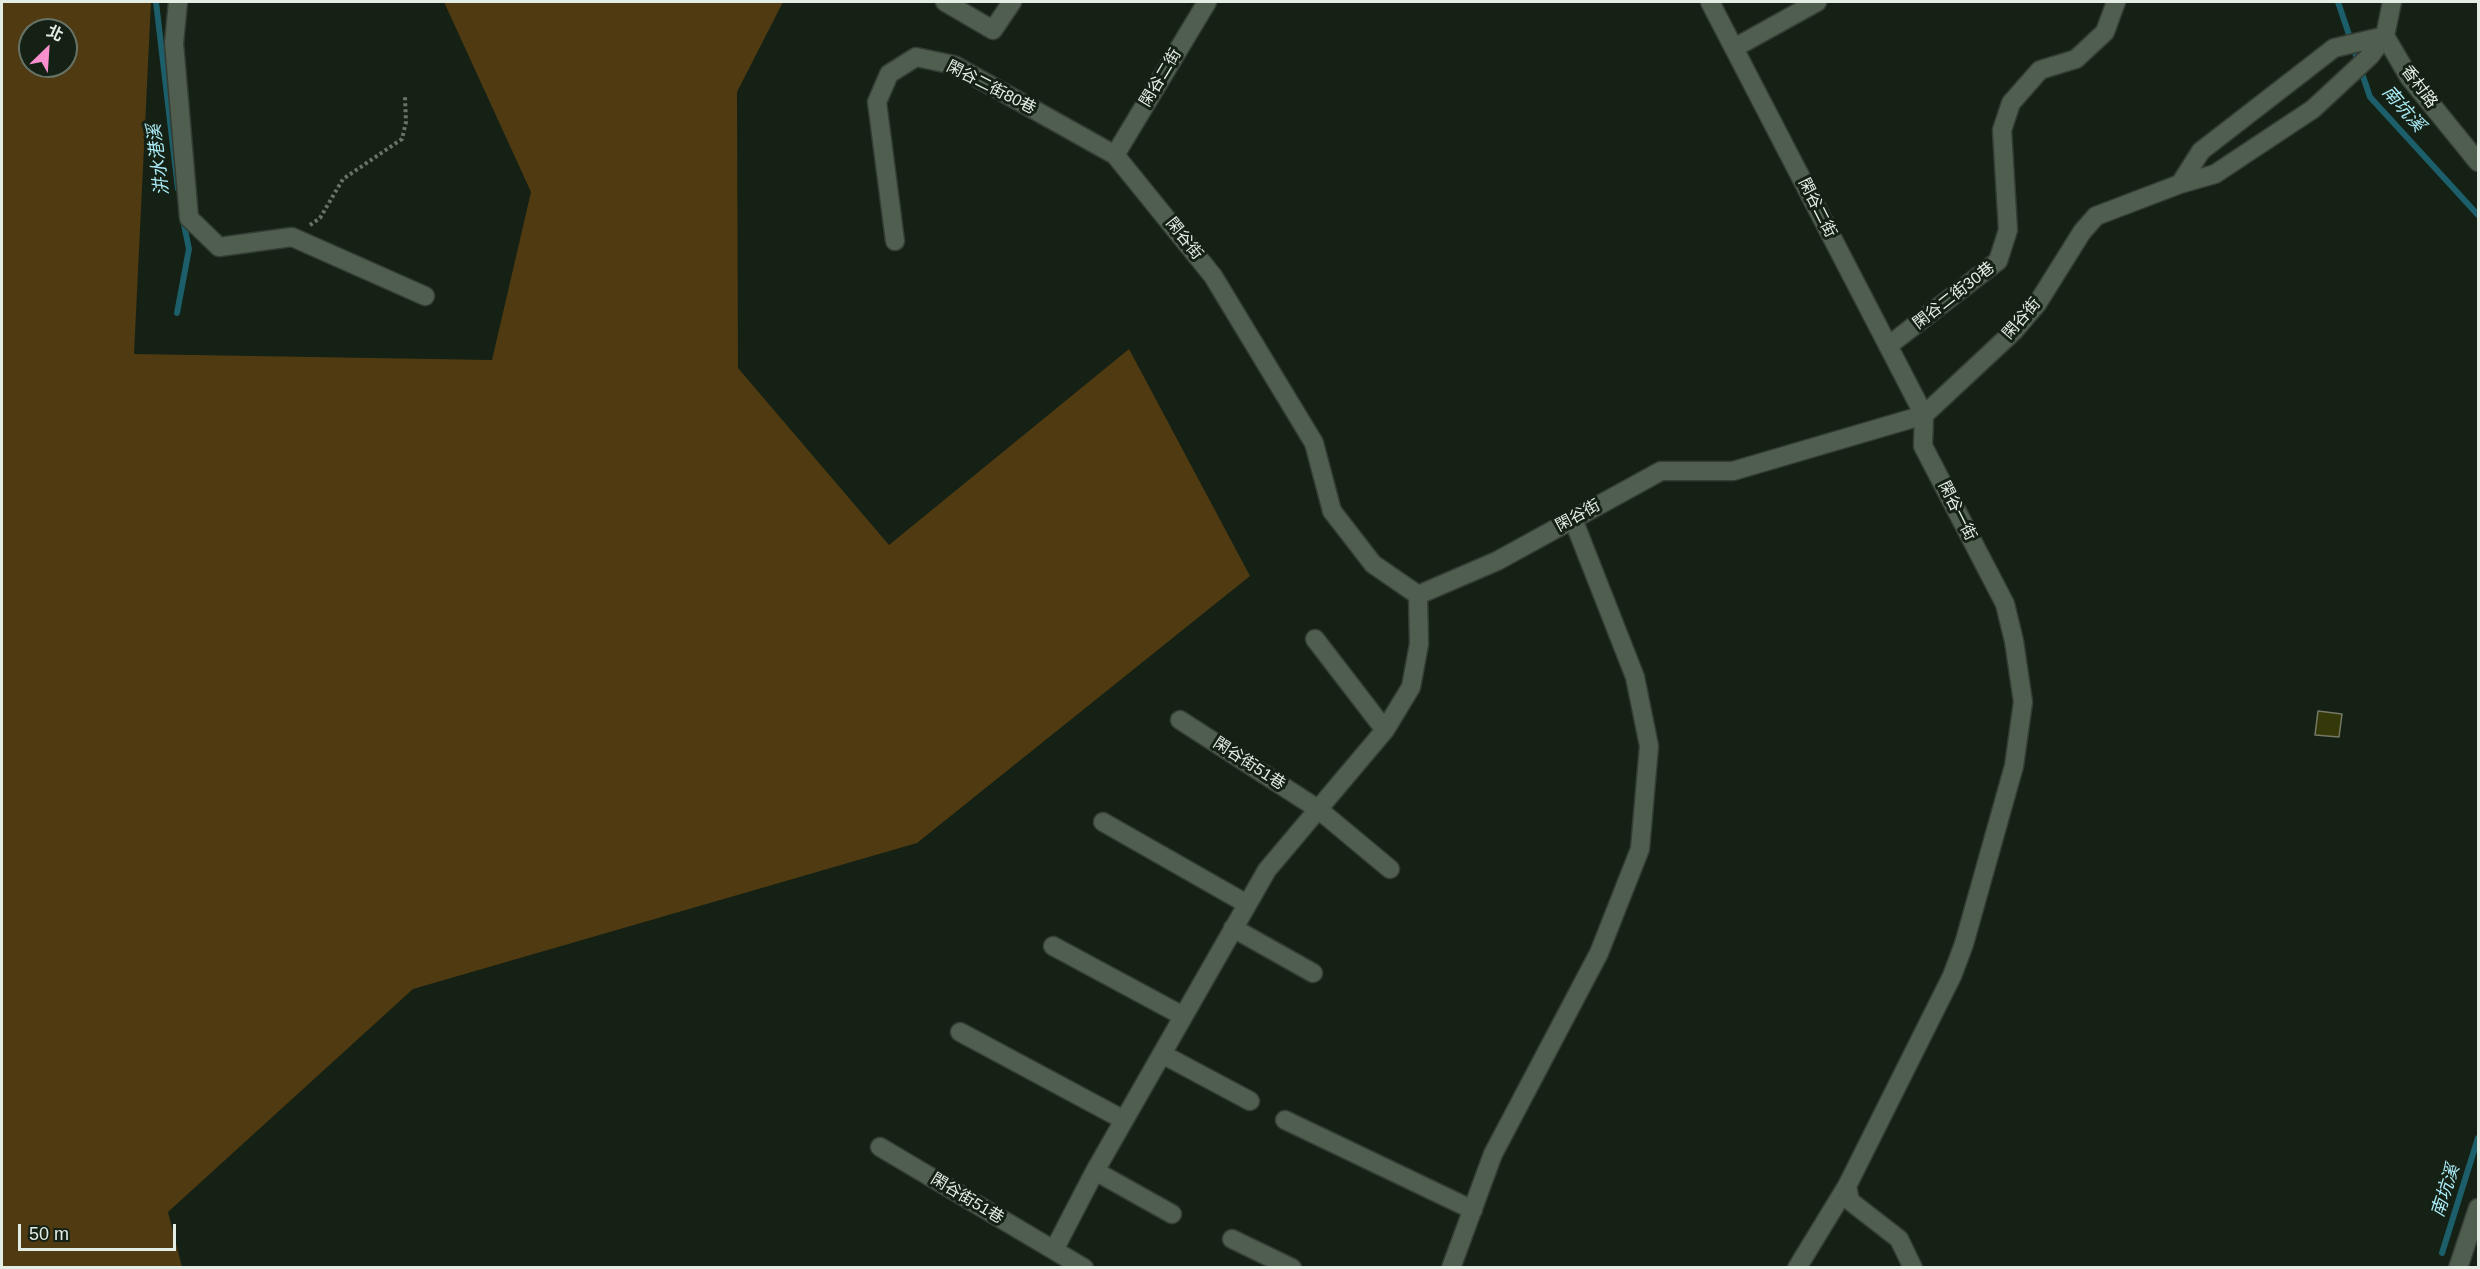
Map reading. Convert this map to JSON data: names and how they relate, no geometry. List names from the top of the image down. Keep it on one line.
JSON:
{"streets":{"street":["閑谷二街","香村路","閑谷二街80巷","閑谷街","閑谷二街30巷","閑谷一街","閑谷街51巷"]},"crossings":[["閑谷二街","閑谷二街80巷"],["閑谷二街","閑谷街"],["閑谷二街","閑谷二街30巷"],["閑谷二街","閑谷一街"],["閑谷二街80巷","閑谷街"],["閑谷街","閑谷一街"]],"water":["南坑溪","汫水港溪"],"scale_bar":"50 m","north":"top right"}
